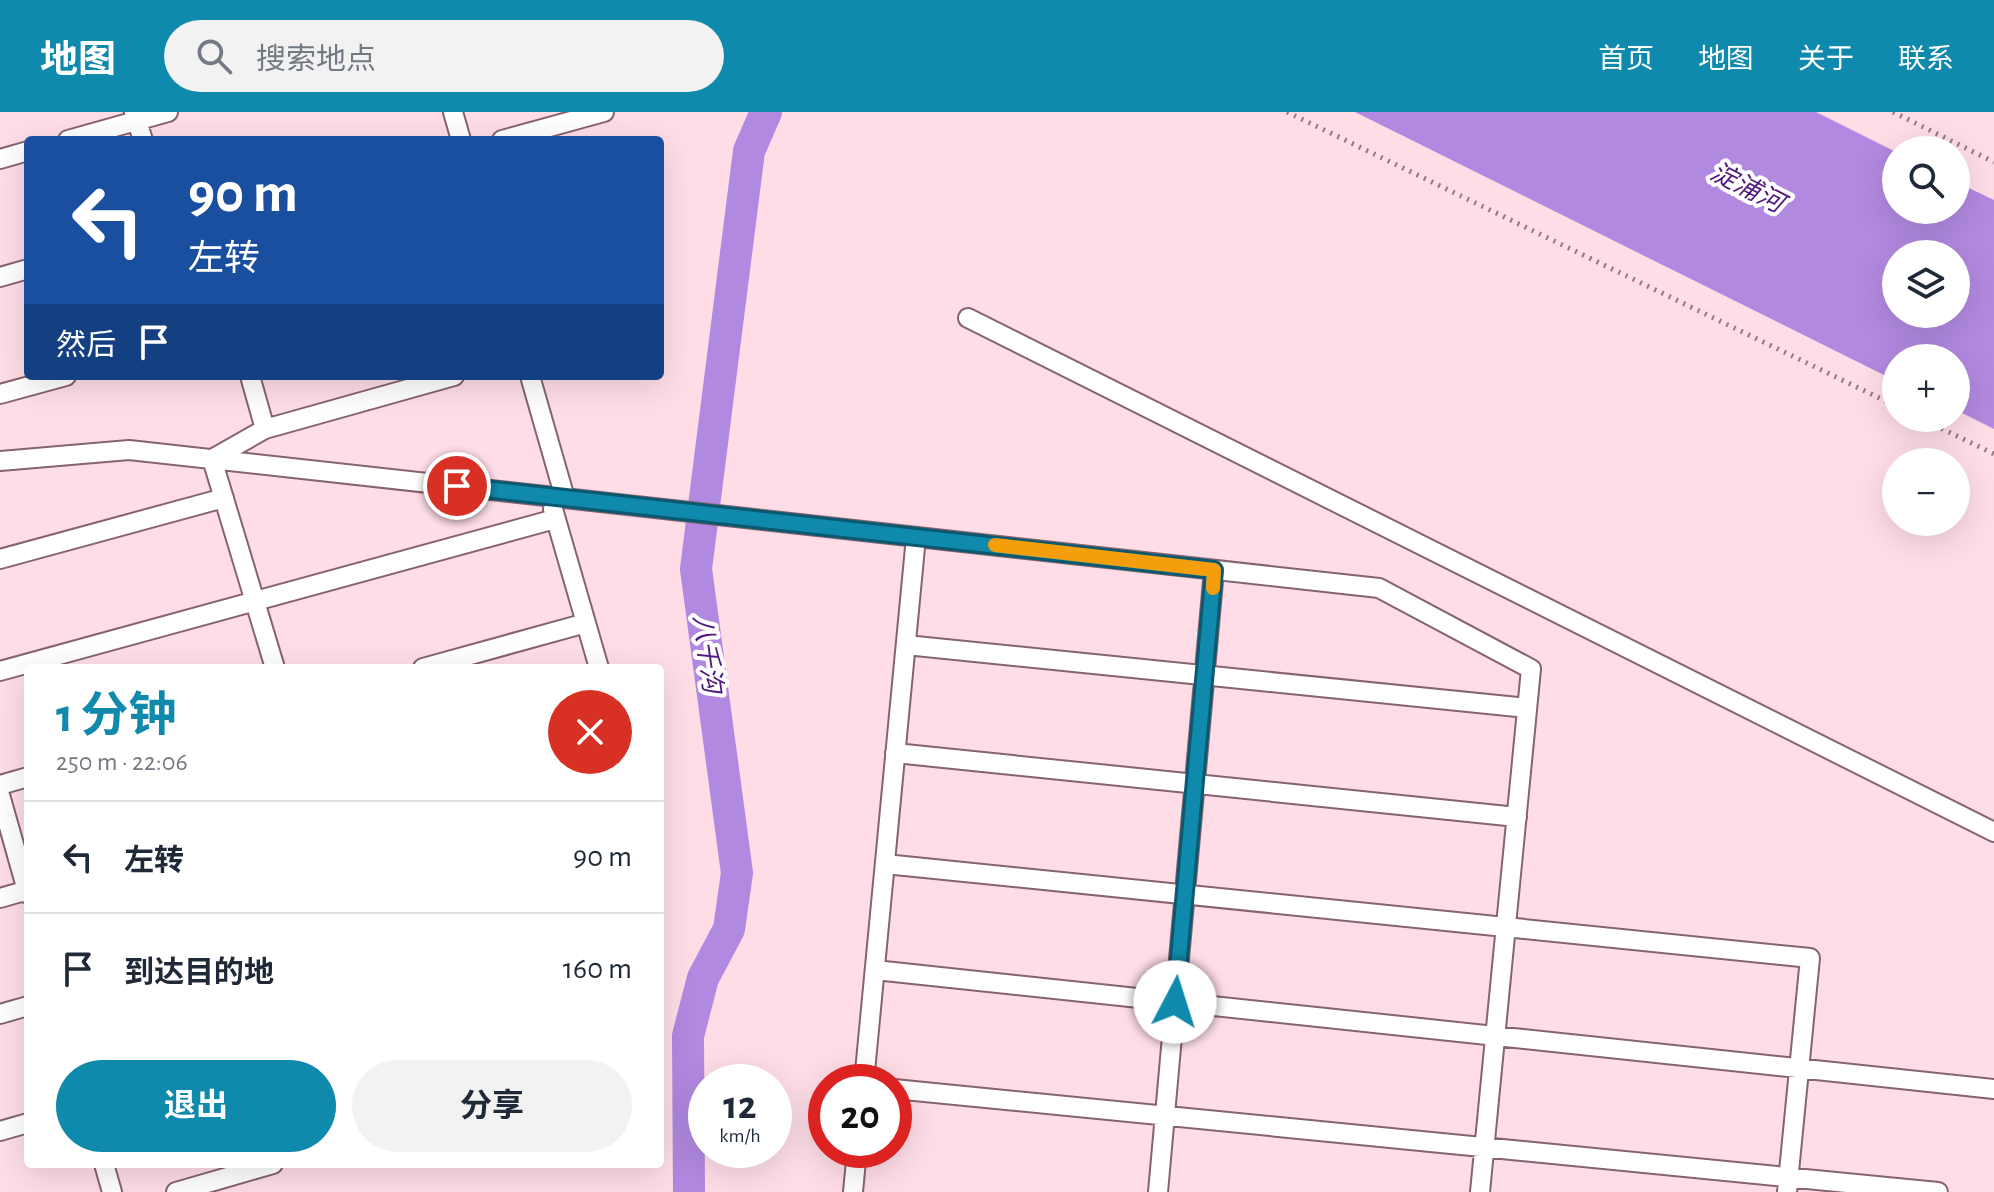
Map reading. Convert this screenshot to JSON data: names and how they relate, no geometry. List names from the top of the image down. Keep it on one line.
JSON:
{"water":["淀浦河","八千沟"],"page":{"header":"地图","search":"搜索地点","nav":["首页","地图","关于","联系"],"map_buttons":["+","−"],"turn":["90 m","左转"],"then":"然后","heading":["1 分钟","250 m · 22:06"],"list":[{"name":"左转","value":"90 m"},{"name":"到达目的地","value":"160 m"}],"buttons":["退出","分享"],"speed":"12 km/h","limit":"20"}}
